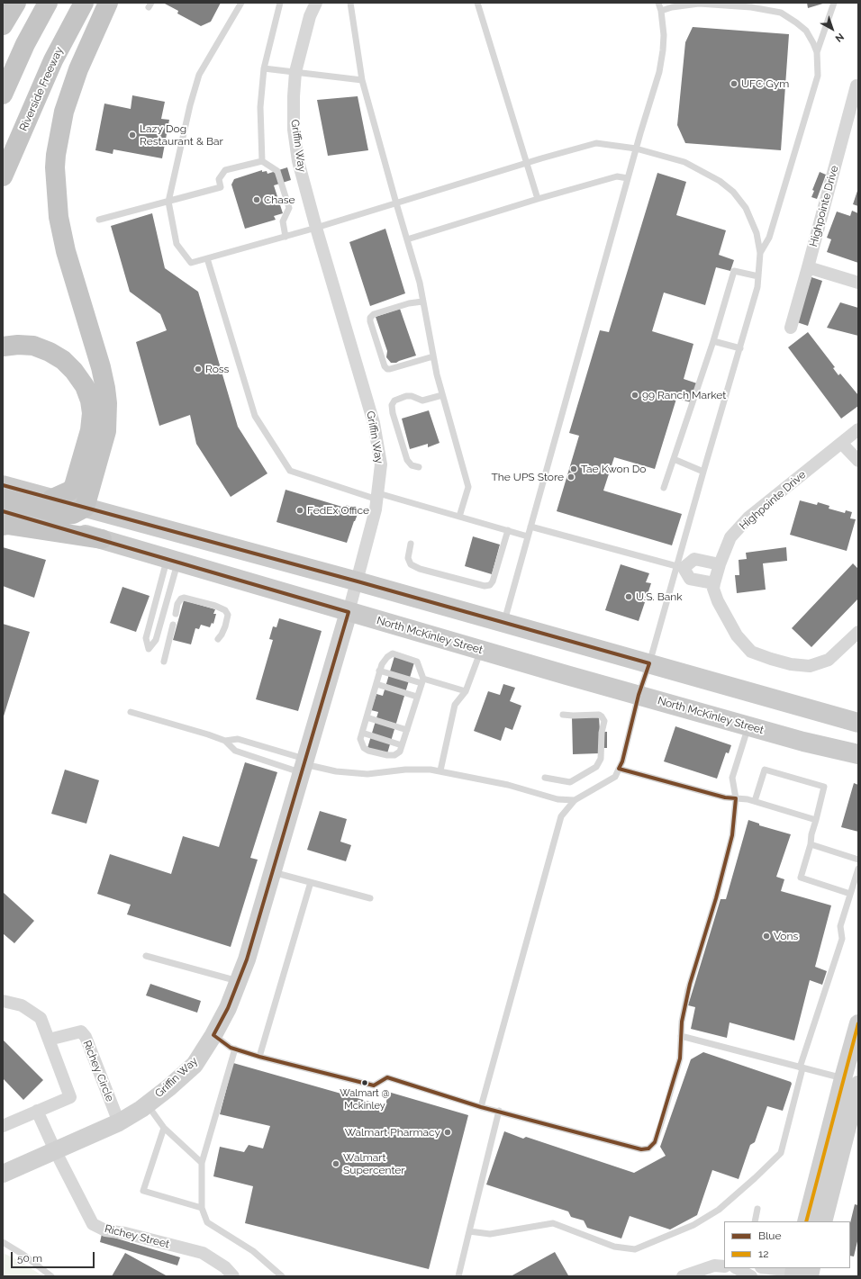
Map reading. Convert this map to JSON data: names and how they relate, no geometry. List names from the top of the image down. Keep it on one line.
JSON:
{"streets":{"highway":["Riverside Freeway"],"main road":["North McKinley Street"],"street":["Griffin Way","Highpointe Drive","Richey Circle","Richey Street"]},"crossings":[["Griffin Way","North McKinley Street"],["Griffin Way","Richey Circle"],["Griffin Way","Richey Street"]],"places":["UFC Gym","Lazy Dog Restaurant & Bar","Chase","Ross","99 Ranch Market","Tae Kwon Do","The UPS Store","FedEx Office","U.S. Bank","Vons","Walmart @ Mckinley","Walmart Pharmacy","Walmart Supercenter"],"lines":["transit line Blue","transit line 12"],"legend":["Blue","12"],"scale_bar":"50 m","north":"bottom right"}
